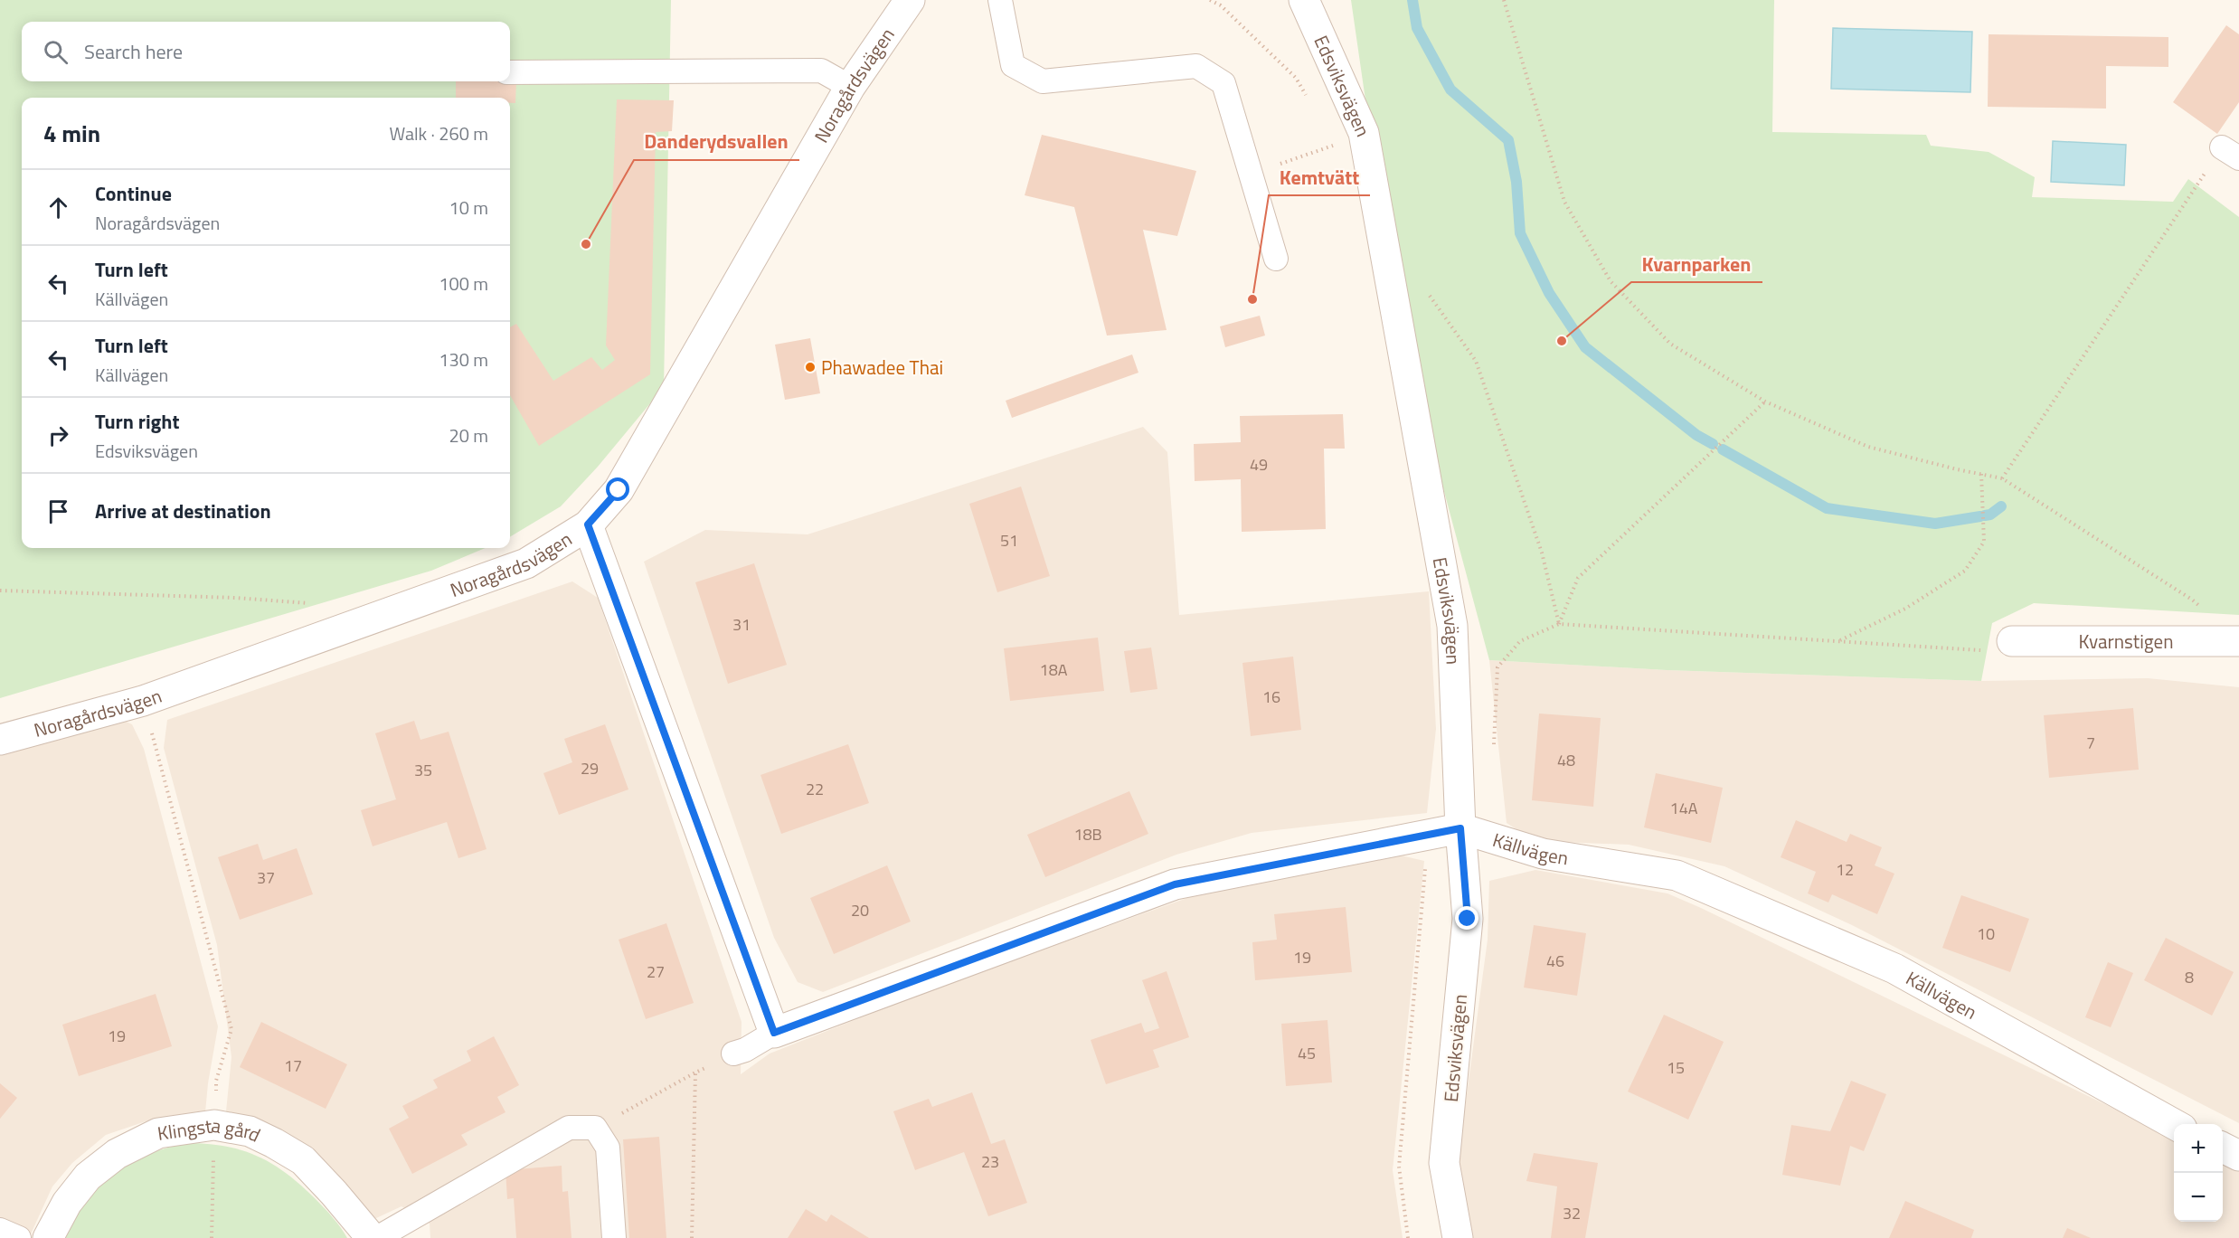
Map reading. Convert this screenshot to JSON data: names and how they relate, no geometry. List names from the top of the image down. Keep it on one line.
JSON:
{"streets":{"street":["Noragårdsvägen","Edsviksvägen","Kvarnstigen","Källvägen","Klingsta gård"]},"crossings":[["Edsviksvägen","Källvägen"]],"places":["Danderydsvallen","Kemtvätt","Kvarnparken","Phawadee Thai"],"house_numbers":["49","51","31","18A","16","7","48","29","35","22","14A","18B","12","37","20","10","19","46","27","8","19","45","17","15","23","32"],"page":{"search":"Search here","heading":["4 min","Walk · 260 m"],"list":[["Continue","Noragårdsvägen","10 m"],["Turn left","Källvägen","100 m"],["Turn left","Källvägen","130 m"],["Turn right","Edsviksvägen","20 m"],"Arrive at destination"],"map_buttons":["+","−"]}}
